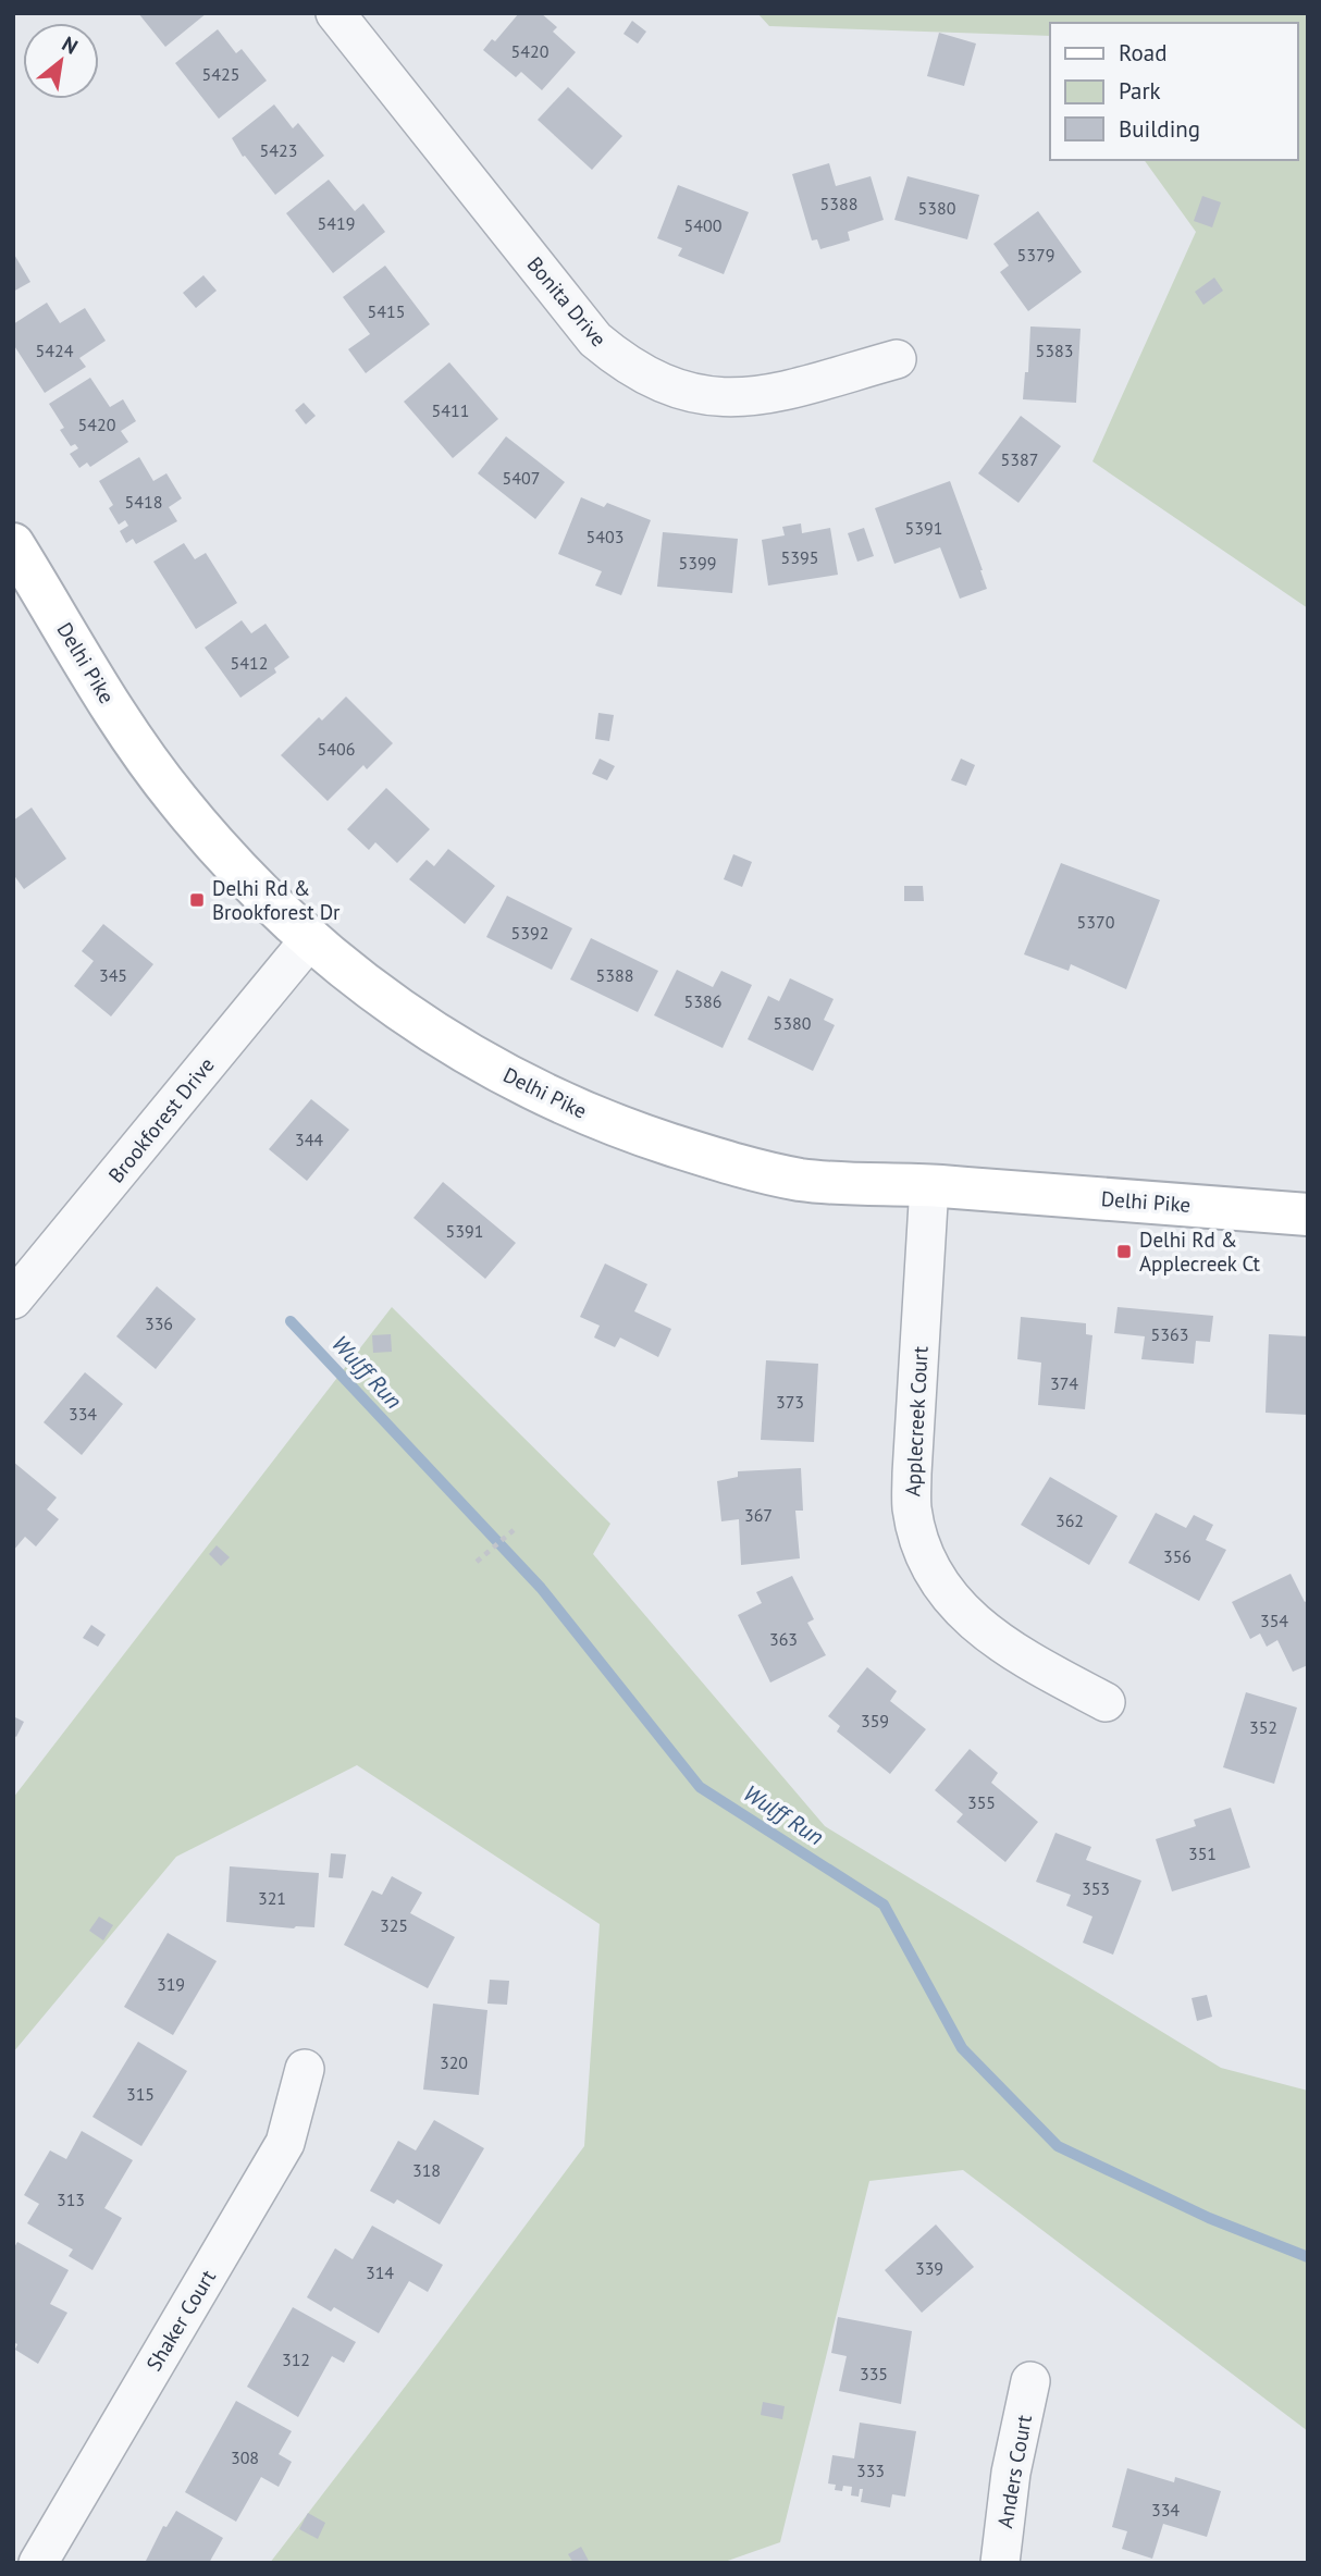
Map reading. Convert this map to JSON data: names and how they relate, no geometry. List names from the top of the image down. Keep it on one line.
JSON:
{"streets":{"street":["Bonita Drive","Delhi Pike","Brookforest Drive","Applecreek Court","Shaker Court","Anders Court"]},"crossings":[["Delhi Pike","Brookforest Drive"],["Delhi Pike","Applecreek Court"]],"water":["Wulff Run"],"places":{"transit":["Delhi Rd & Brookforest Dr","Delhi Rd & Applecreek Ct"]},"house_numbers":["5420","5425","5423","5388","5380","5419","5400","5379","5415","5424","5383","5411","5420","5387","5407","5418","5391","5403","5395","5399","5412","5406","5370","5392","345","5388","5386","5380","344","5391","336","5363","374","373","334","367","362","356","354","363","359","352","355","351","353","321","325","319","320","315","318","313","339","314","312","335","308","333","334"],"legend":["Road","Park","Building"],"north":"top right"}
